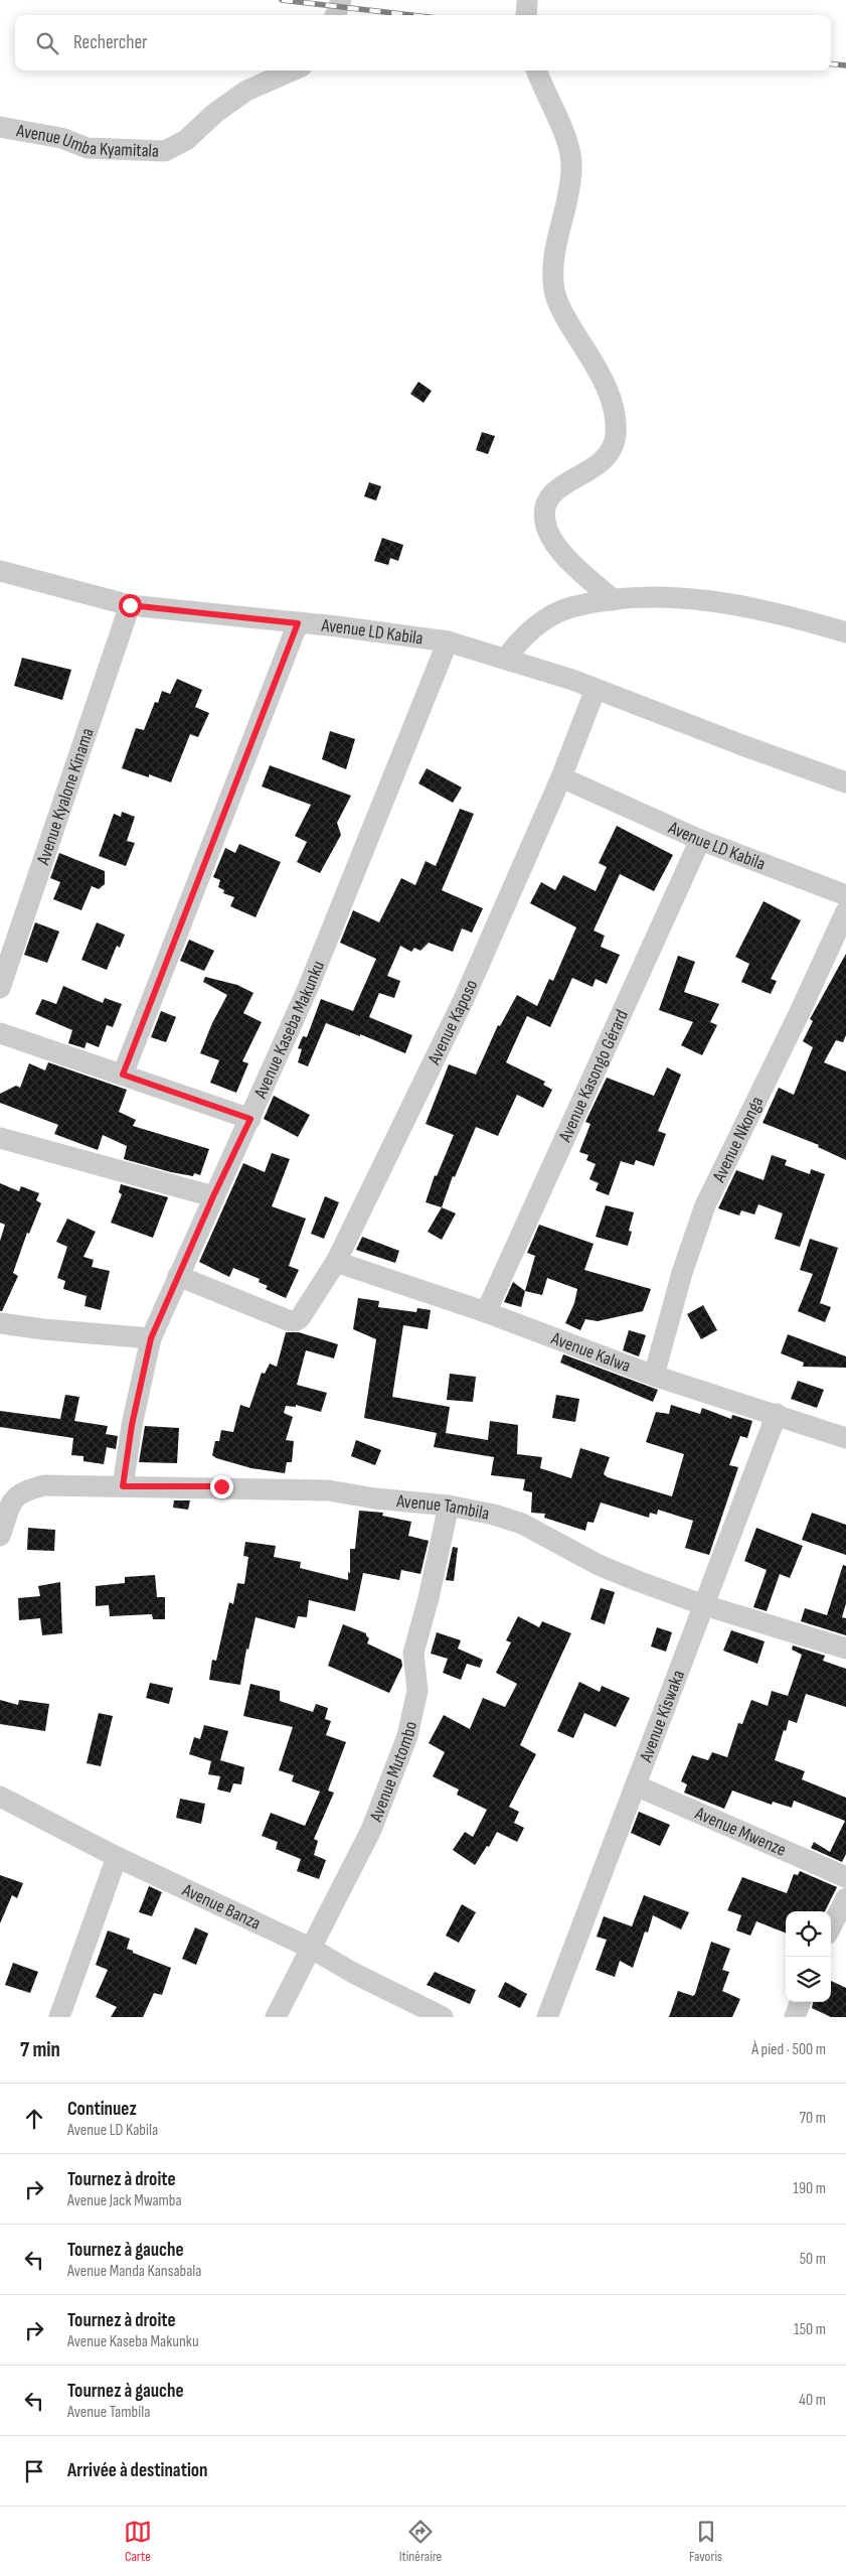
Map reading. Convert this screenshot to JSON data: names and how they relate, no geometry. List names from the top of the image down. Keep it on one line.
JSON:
{"streets":{"street":["Avenue Umba Kyamitala","Avenue LD Kabila","Avenue Kyalone Kinama","Avenue Kaposo","Avenue Kaseba Makunku","Avenue Kasongo Gérard","Avenue Nkonga","Avenue Kalwa","Avenue Tambila","Avenue Kiswaka","Avenue Mutombo","Avenue Mwenze","Avenue Banza"]},"crossings":[["Avenue LD Kabila","Avenue Kyalone Kinama"],["Avenue LD Kabila","Avenue Kaposo"],["Avenue LD Kabila","Avenue Kaseba Makunku"],["Avenue LD Kabila","Avenue Kasongo Gérard"],["Avenue Kaposo","Avenue Kaseba Makunku"],["Avenue Kaposo","Avenue Kalwa"],["Avenue Kaseba Makunku","Avenue Tambila"],["Avenue Kasongo Gérard","Avenue Kalwa"],["Avenue Nkonga","Avenue Kalwa"],["Avenue Kalwa","Avenue Kiswaka"],["Avenue Tambila","Avenue Kiswaka"],["Avenue Tambila","Avenue Mutombo"],["Avenue Kiswaka","Avenue Mwenze"],["Avenue Mutombo","Avenue Banza"]],"page":{"search":"Rechercher","heading":["7 min","À pied · 500 m"],"list":[["Continuez","Avenue LD Kabila","70 m"],["Tournez à droite","Avenue Jack Mwamba","190 m"],["Tournez à gauche","Avenue Manda Kansabala","50 m"],["Tournez à droite","Avenue Kaseba Makunku","150 m"],["Tournez à gauche","Avenue Tambila","40 m"],"Arrivée à destination"],"nav":["Carte","Itinéraire","Favoris"]}}
